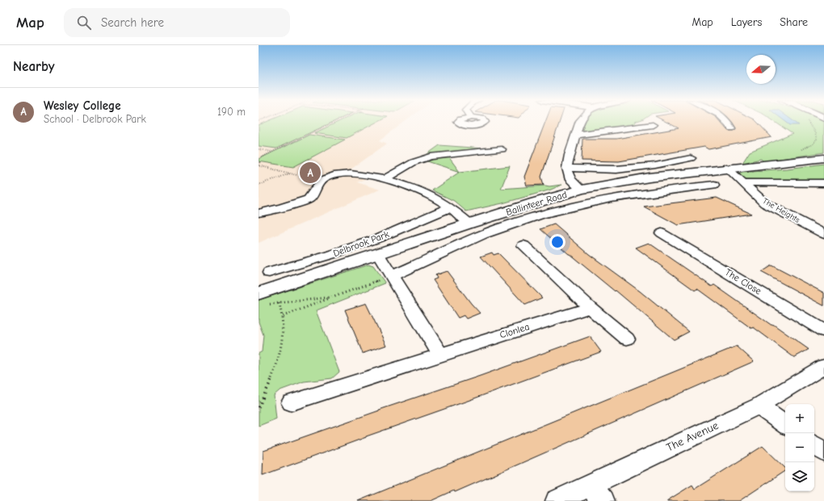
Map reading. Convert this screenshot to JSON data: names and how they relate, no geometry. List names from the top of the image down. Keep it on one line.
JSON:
{"streets":{"main road":["Ballinteer Road"],"street":["The Heights","Delbrook Park","The Close","Clonlea","The Avenue"]},"crossings":[["Ballinteer Road","The Heights"]],"north":"left","page":{"header":"Map","search":"Search here","nav":["Map","Layers","Share"],"heading":"Nearby","list":[{"mark":"A","name":"Wesley College","note":"School · Delbrook Park","value":"190 m"}],"pins":"A","map_buttons":["+","−"]}}
